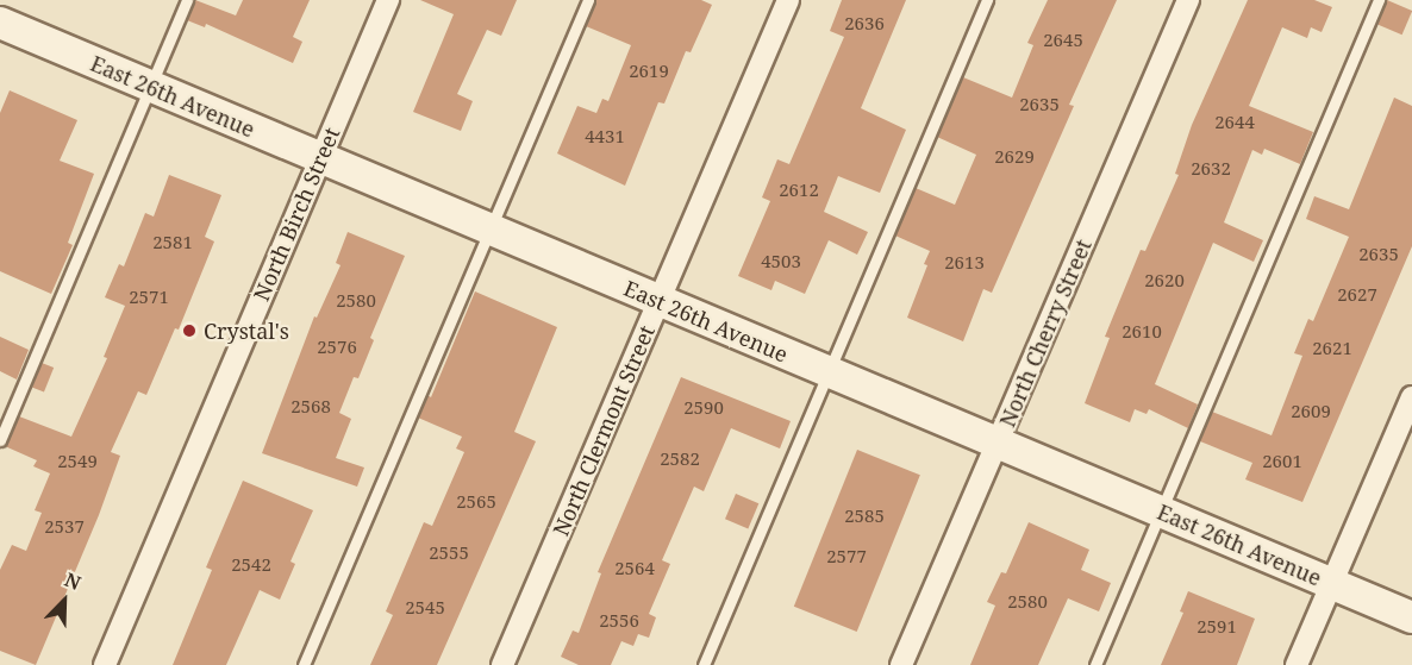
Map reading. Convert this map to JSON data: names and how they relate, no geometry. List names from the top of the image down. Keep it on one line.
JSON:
{"streets":{"street":["East 26th Avenue","North Birch Street","North Cherry Street","North Clermont Street"]},"crossings":[["East 26th Avenue","North Birch Street"],["East 26th Avenue","North Cherry Street"],["East 26th Avenue","North Clermont Street"]],"places":["Crystal's"],"house_numbers":["2636","2645","2619","2635","2644","4431","2629","2632","2612","2581","2635","4503","2613","2620","2627","2571","2580","2610","2576","2621","2568","2590","2609","2582","2549","2601","2565","2585","2537","2555","2577","2542","2564","2580","2545","2556","2591"],"north":"top right"}
